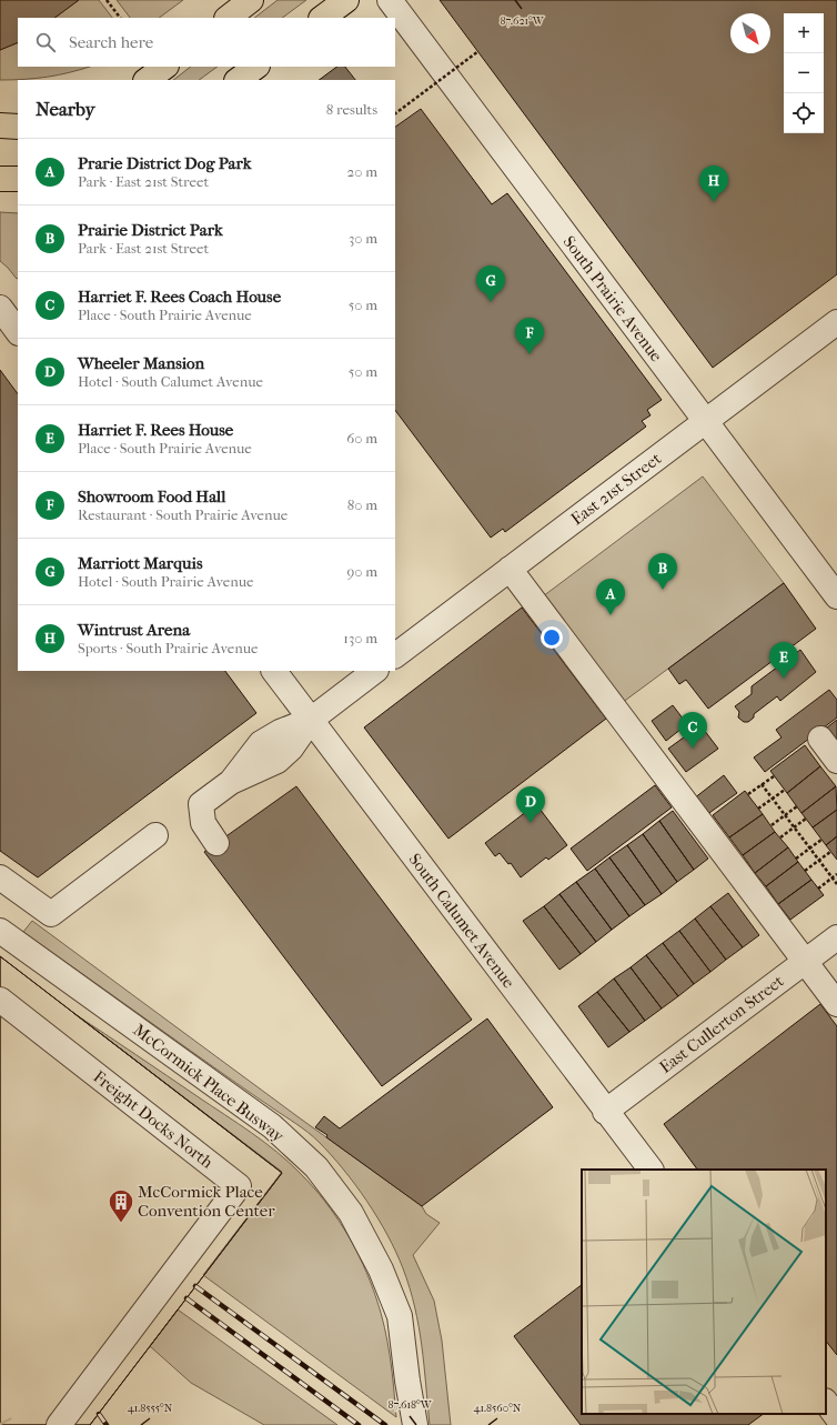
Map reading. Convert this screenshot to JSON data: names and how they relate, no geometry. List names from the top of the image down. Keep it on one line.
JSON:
{"streets":{"street":["South Prairie Avenue","East 21st Street","South Calumet Avenue","East Cullerton Street","McCormick Place Busway","Freight Docks North"]},"crossings":[["South Prairie Avenue","East 21st Street"],["South Calumet Avenue","East Cullerton Street"]],"places":{"building":["McCormick Place Convention Center"]},"north":"bottom right","page":{"map_buttons":["+","−"],"search":"Search here","heading":["Nearby","8 results"],"list":[{"mark":"A","name":"Prarie District Dog Park","note":"Park · East 21st Street","value":"20 m"},{"mark":"B","name":"Prairie District Park","note":"Park · East 21st Street","value":"30 m"},{"mark":"C","name":"Harriet F. Rees Coach House","note":"Place · South Prairie Avenue","value":"50 m"},{"mark":"D","name":"Wheeler Mansion","note":"Hotel · South Calumet Avenue","value":"50 m"},{"mark":"E","name":"Harriet F. Rees House","note":"Place · South Prairie Avenue","value":"60 m"},{"mark":"F","name":"Showroom Food Hall","note":"Restaurant · South Prairie Avenue","value":"80 m"},{"mark":"G","name":"Marriott Marquis","note":"Hotel · South Prairie Avenue","value":"90 m"},{"mark":"H","name":"Wintrust Arena","note":"Sports · South Prairie Avenue","value":"130 m"}],"pins":["H","G","F","B","A","E","C","D"]},"coordinates":["87.621°W","87.618°W","41.8555°N","41.8560°N"]}
